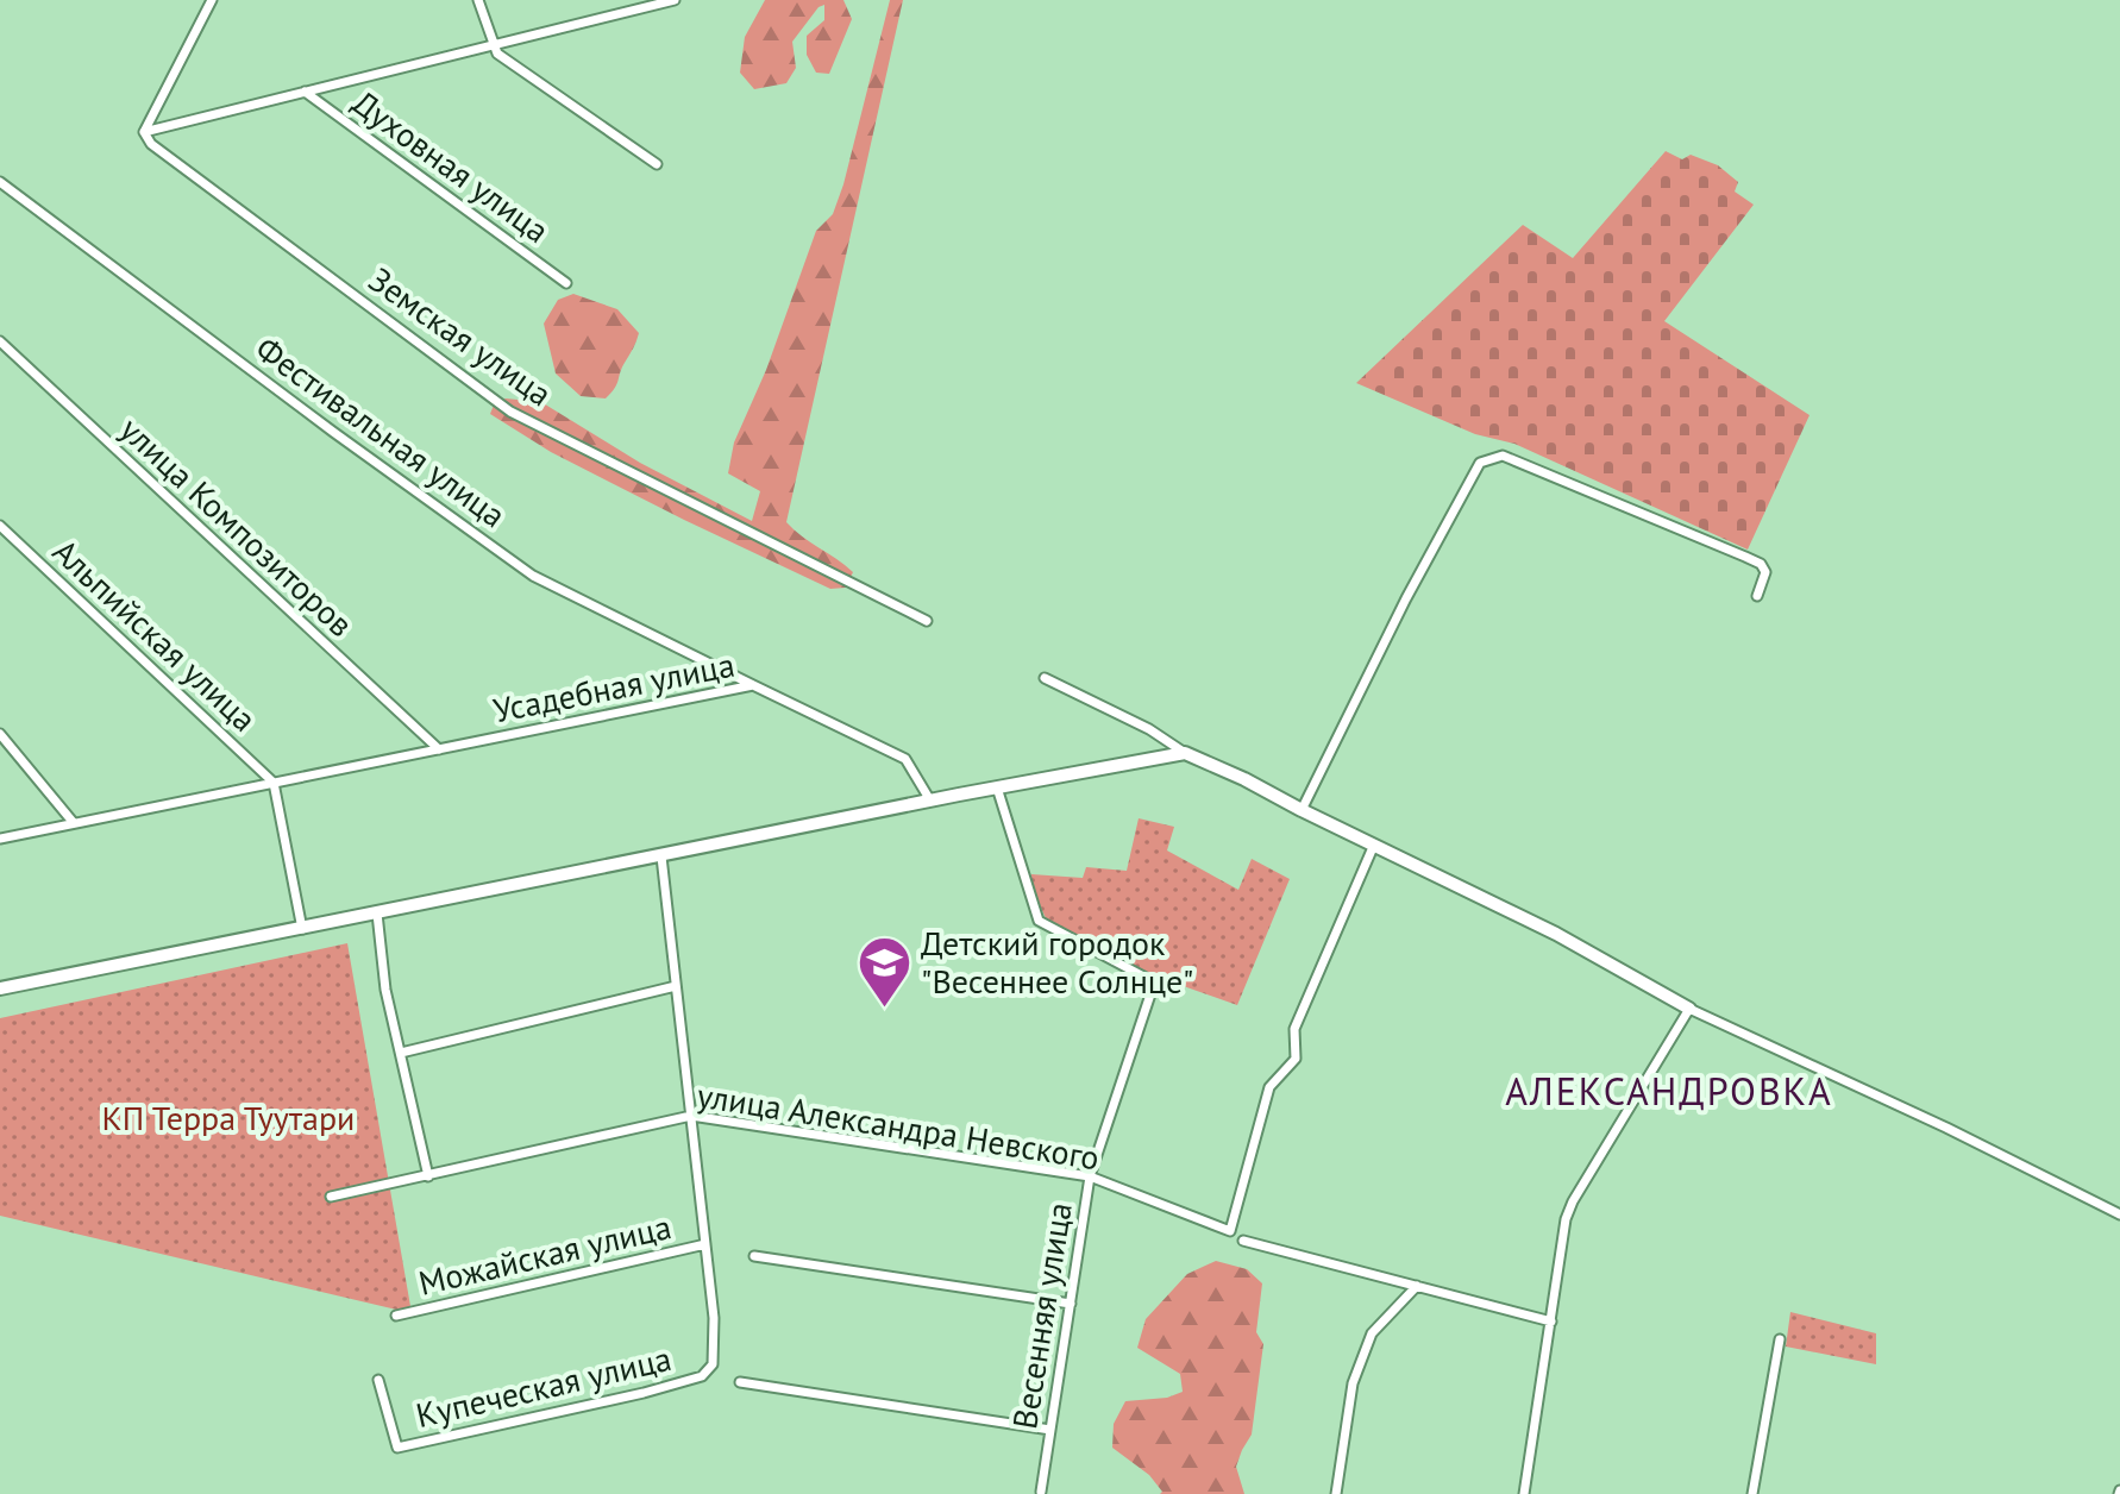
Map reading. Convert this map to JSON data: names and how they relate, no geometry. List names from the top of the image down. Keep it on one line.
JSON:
{"streets":{"street":["Духовная улица","Земская улица","Фестивальная улица","улица Композиторов","Альпийская улица","Усадебная улица","улица Александра Невского","Можайская улица","Весенняя улица","Купеческая улица"]},"crossings":[["Фестивальная улица","Усадебная улица"],["улица Композиторов","Усадебная улица"],["Альпийская улица","Усадебная улица"],["улица Александра Невского","Весенняя улица"],["Можайская улица","Купеческая улица"]],"districts":["АЛЕКСАНДРОВКА"],"parks":["КП Терра Туутари"],"places":{"school or university":["Детский городок \"Весеннее Солнце\""]}}
